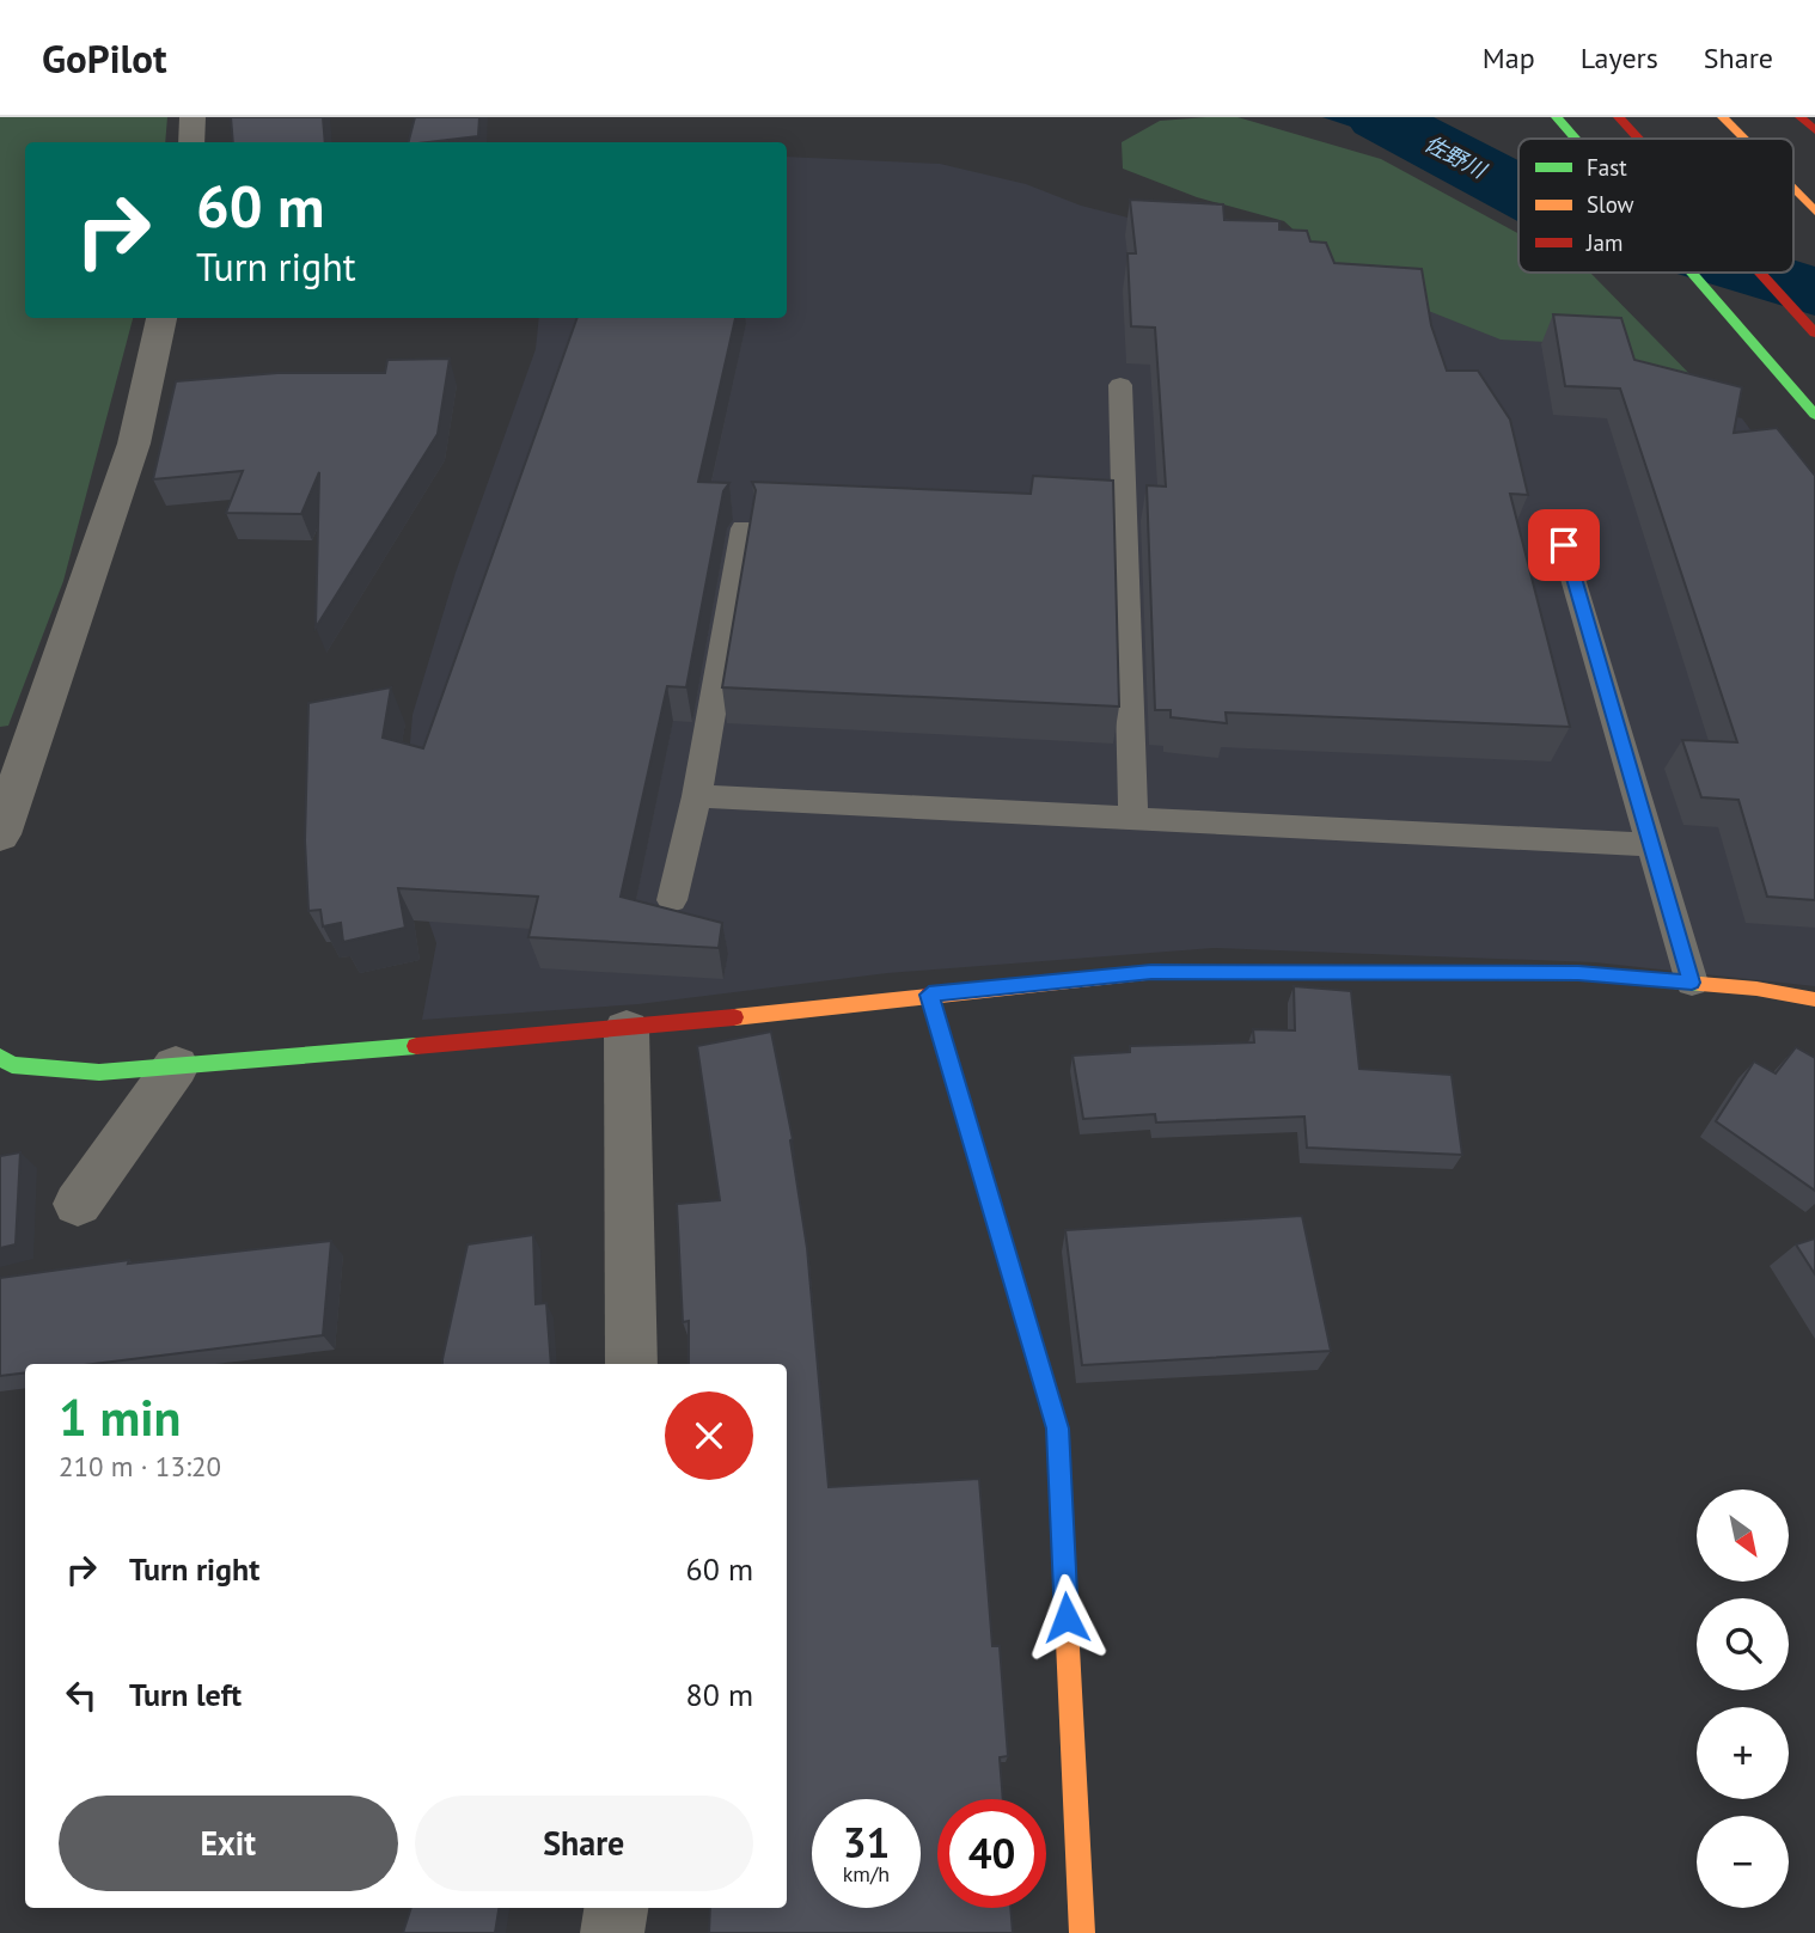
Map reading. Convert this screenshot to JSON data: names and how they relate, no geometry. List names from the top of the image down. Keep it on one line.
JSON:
{"water":["佐野川"],"legend":["Fast","Slow","Jam"],"north":"bottom right","page":{"header":"GoPilot","nav":["Map","Layers","Share"],"turn":["60 m","Turn right"],"heading":["1 min","210 m · 13:20"],"map_buttons":["+","−"],"list":[{"name":"Turn right","value":"60 m"},{"name":"Turn left","value":"80 m"}],"buttons":["Exit","Share"],"speed":"31 km/h","limit":"40"}}
